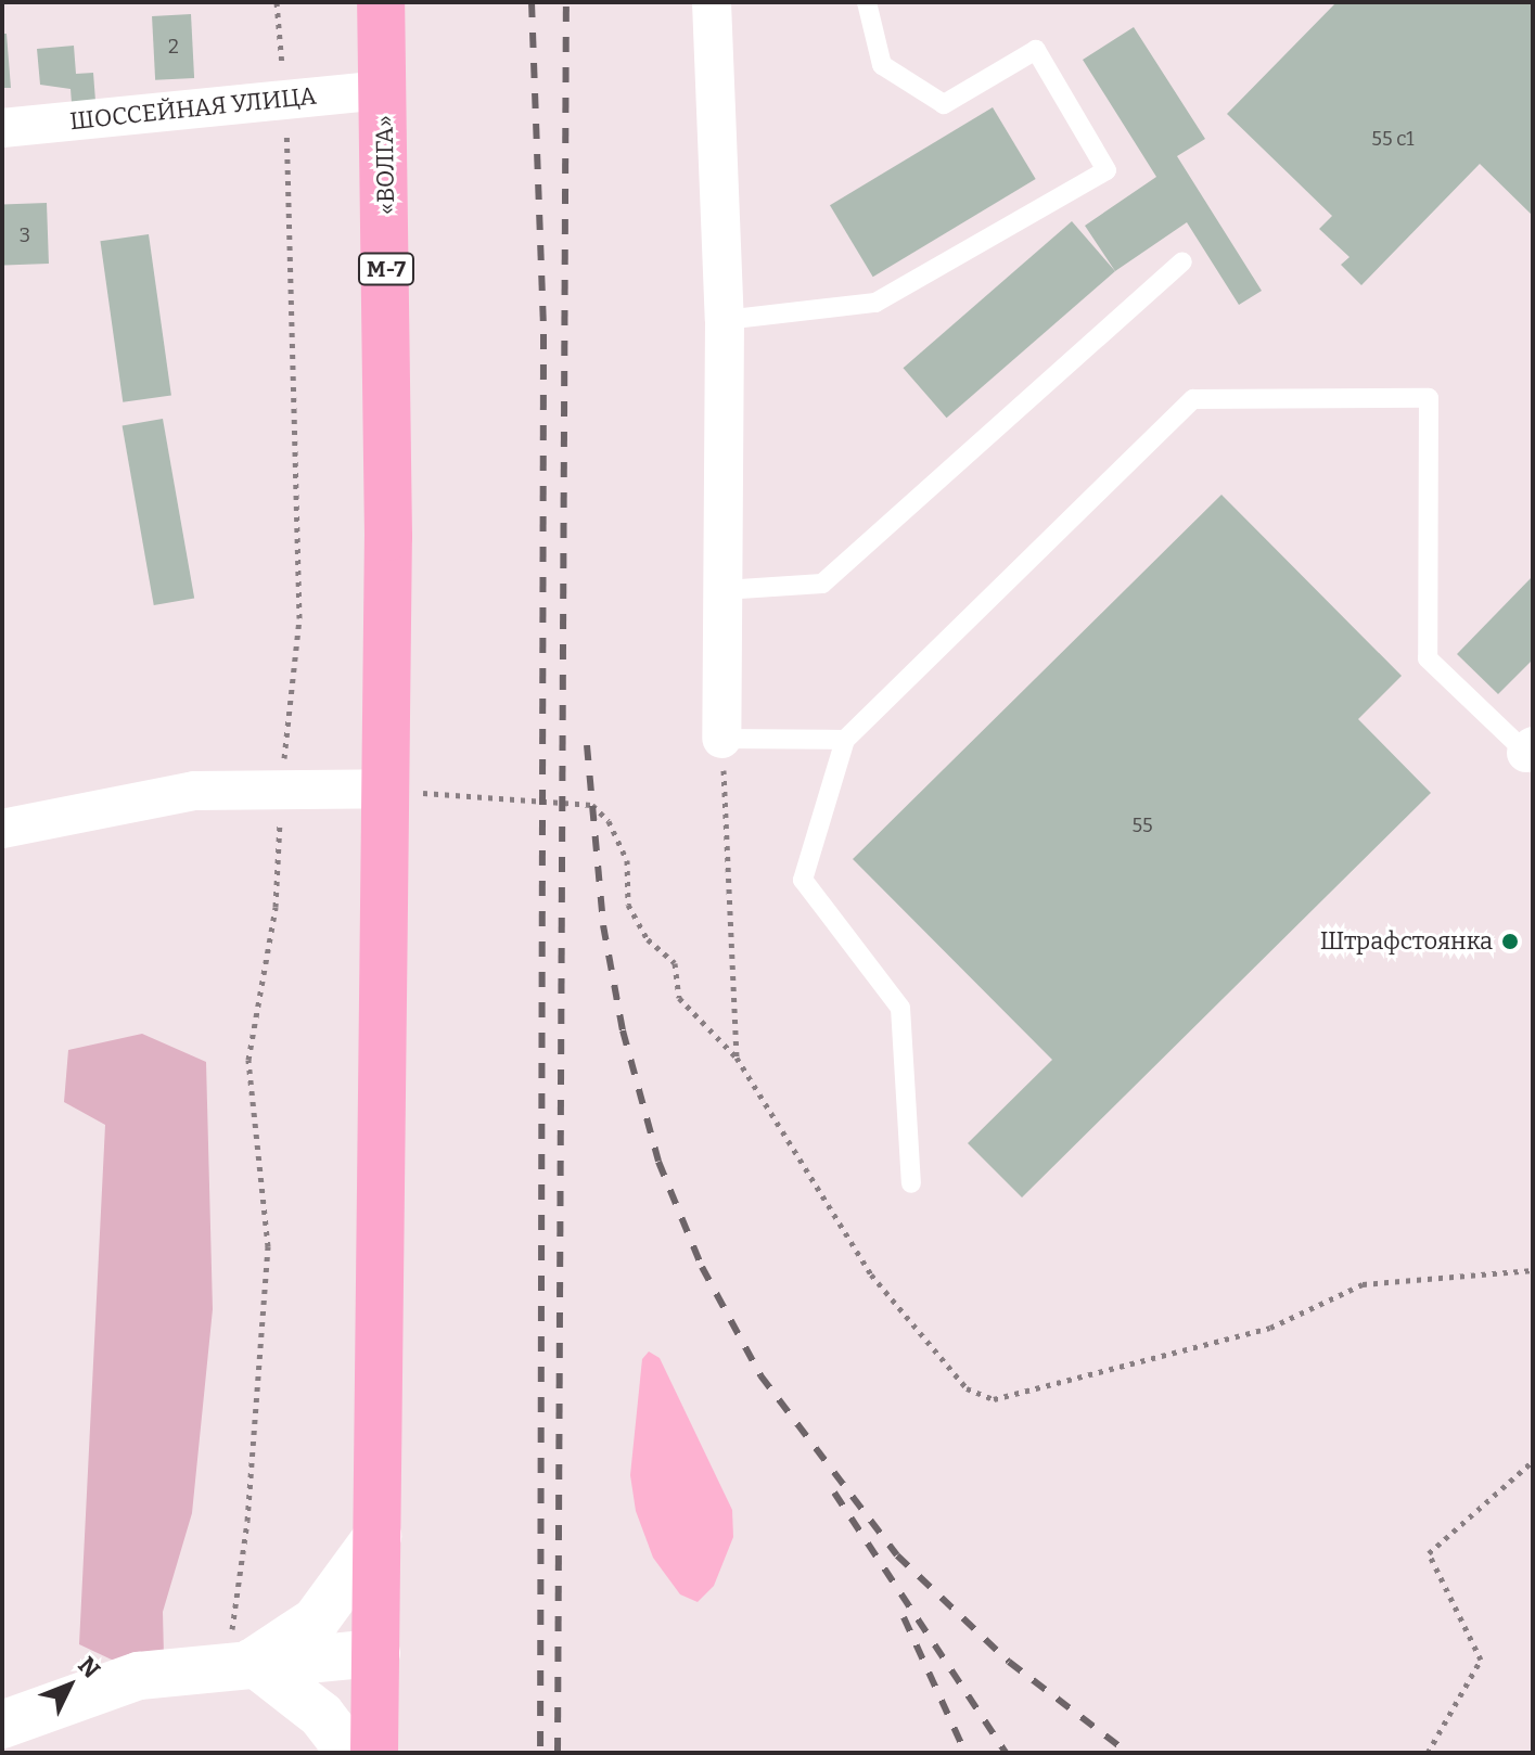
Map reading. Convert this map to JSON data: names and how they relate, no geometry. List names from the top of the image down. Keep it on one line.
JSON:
{"streets":{"highway":["«ВОЛГА»","М-7"],"street":["ШОССЕЙНАЯ УЛИЦА"]},"crossings":[["ШОССЕЙНАЯ УЛИЦА","«ВОЛГА»"]],"places":["Штрафстоянка"],"house_numbers":["2","55 с1","3","55"],"north":"top right"}
